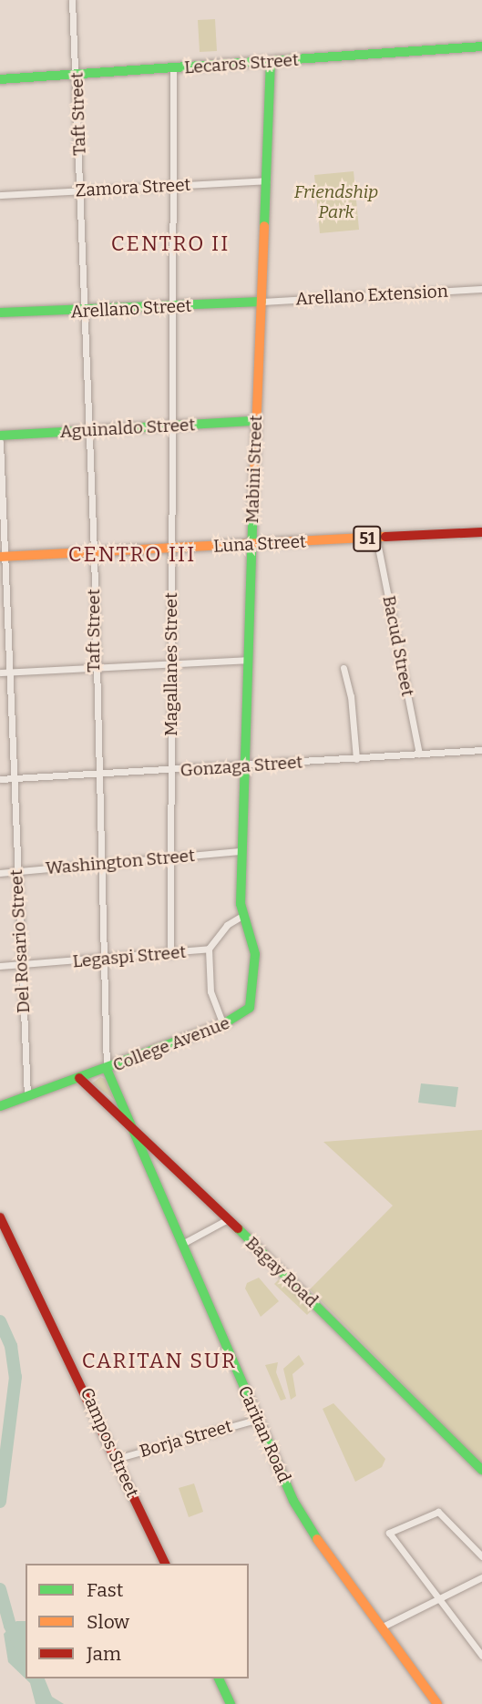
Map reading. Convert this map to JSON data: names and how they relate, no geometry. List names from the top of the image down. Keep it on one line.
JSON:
{"streets":{"main road":["Lecaros Street","Arellano Street","Aguinaldo Street","Mabini Street","51","Luna Street","College Avenue","Bagay Road","Caritan Road","Campos Street"],"street":["Taft Street","Zamora Street","Arellano Extension","Bacud Street","Magallanes Street","Gonzaga Street","Washington Street","Del Rosario Street","Legaspi Street","Borja Street"]},"crossings":[["Lecaros Street","Taft Street"],["Lecaros Street","Mabini Street"],["Lecaros Street","Magallanes Street"],["Taft Street","Zamora Street"],["Taft Street","Arellano Street"],["Taft Street","Aguinaldo Street"],["Taft Street","Luna Street"],["Taft Street","Gonzaga Street"],["Taft Street","Washington Street"],["Taft Street","Legaspi Street"],["Taft Street","College Avenue"],["Taft Street","Caritan Road"],["Zamora Street","Mabini Street"],["Zamora Street","Magallanes Street"],["Arellano Extension","Arellano Street"],["Arellano Extension","Mabini Street"],["Arellano Street","Mabini Street"],["Arellano Street","Magallanes Street"],["Aguinaldo Street","Mabini Street"],["Aguinaldo Street","Magallanes Street"],["Mabini Street","Luna Street"],["Mabini Street","Gonzaga Street"],["Mabini Street","Washington Street"],["Mabini Street","Legaspi Street"],["Mabini Street","College Avenue"],["Luna Street","Bacud Street"],["Luna Street","Magallanes Street"],["Luna Street","Del Rosario Street"],["Bacud Street","Gonzaga Street"],["Magallanes Street","Gonzaga Street"],["Magallanes Street","Washington Street"],["Magallanes Street","Legaspi Street"],["Gonzaga Street","Del Rosario Street"],["Washington Street","Del Rosario Street"],["Del Rosario Street","Legaspi Street"],["Del Rosario Street","College Avenue"],["Legaspi Street","College Avenue"],["College Avenue","Bagay Road"],["College Avenue","Caritan Road"],["Bagay Road","Caritan Road"],["Caritan Road","Borja Street"],["Borja Street","Campos Street"]],"districts":["CENTRO II","CENTRO III","CARITAN SUR"],"parks":["Friendship Park"],"legend":["Fast","Slow","Jam"]}
